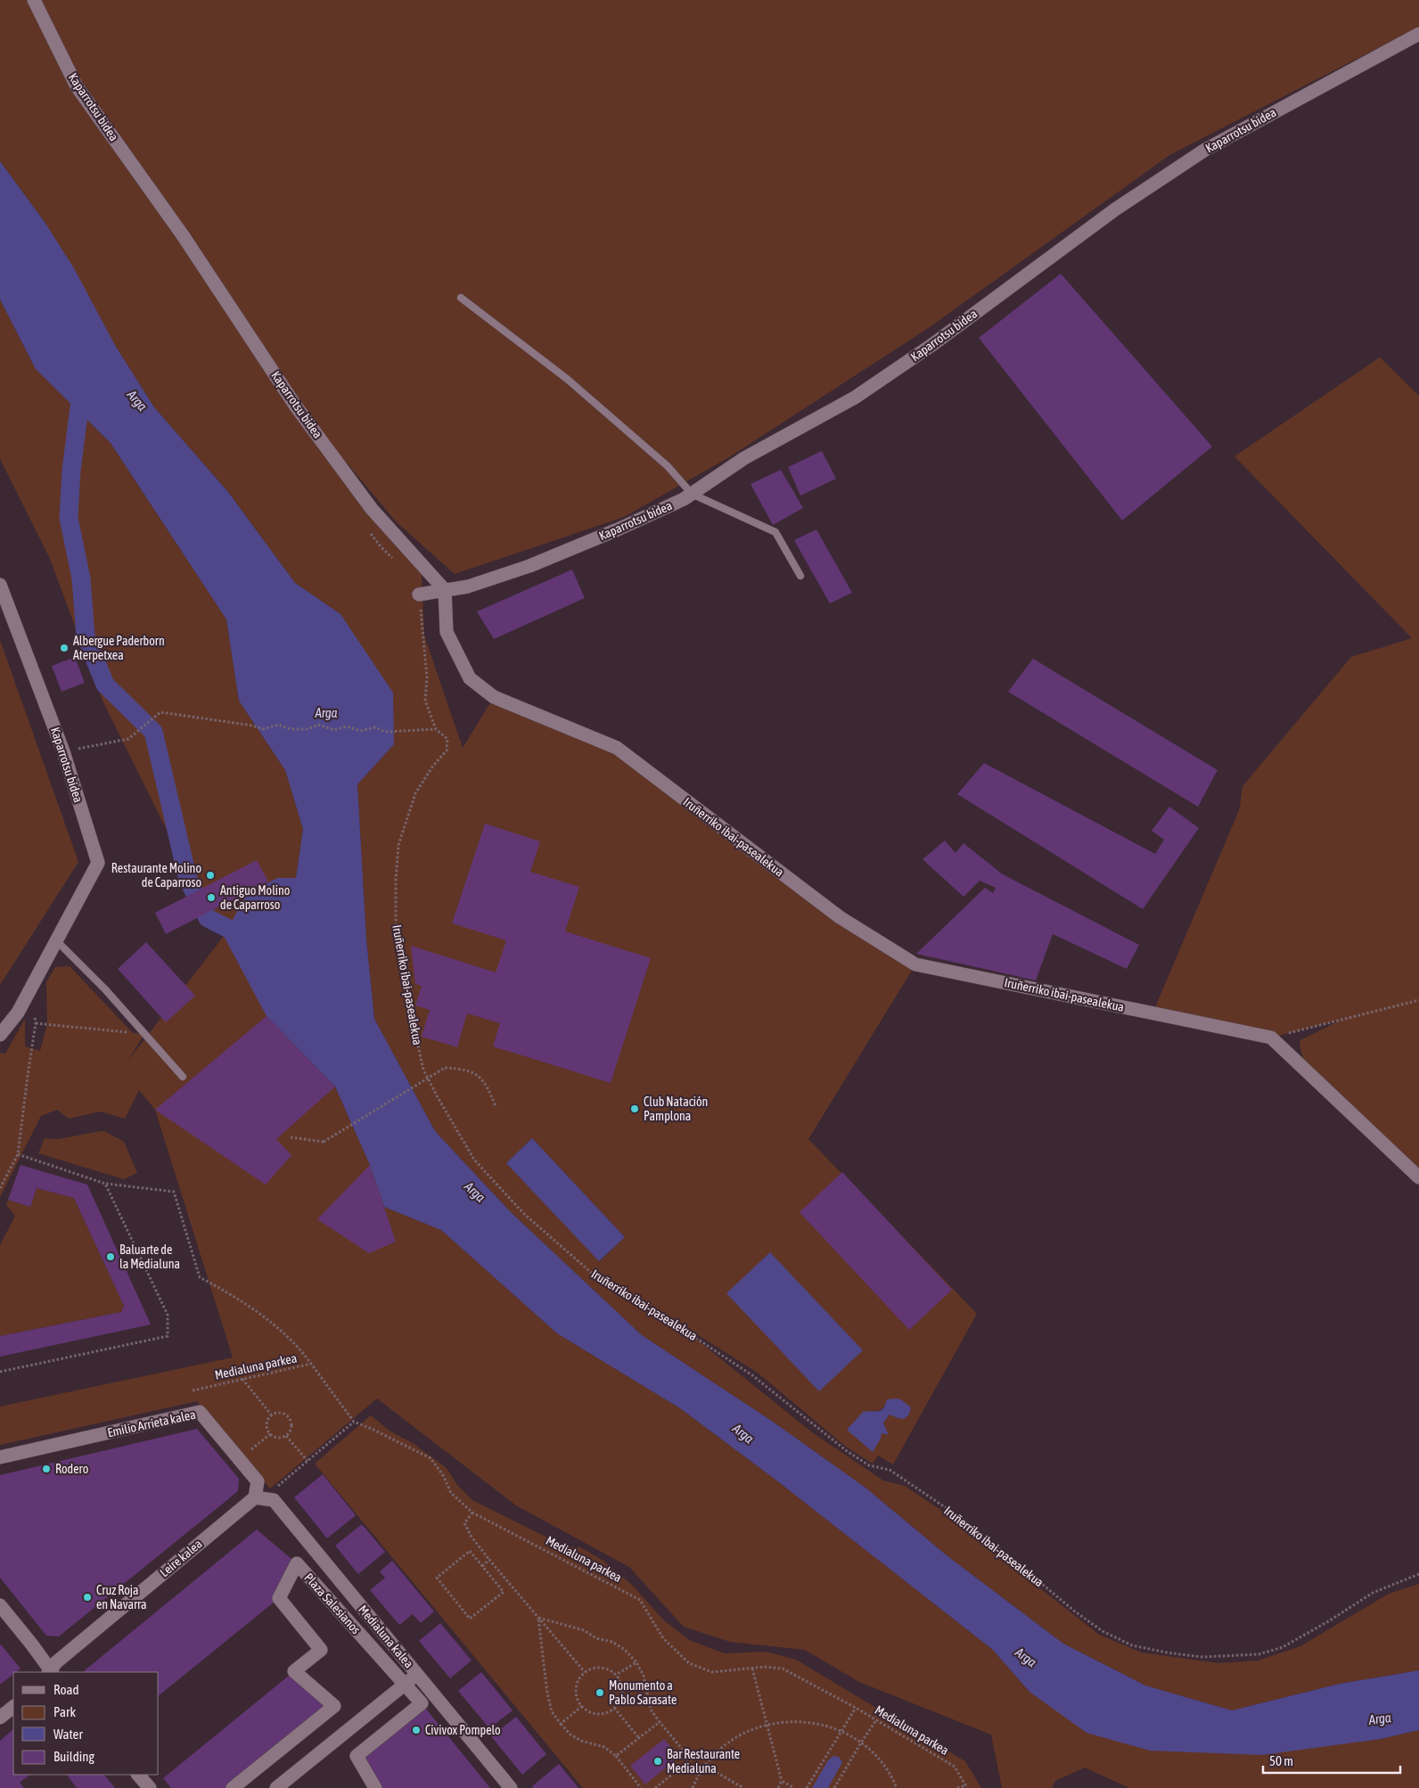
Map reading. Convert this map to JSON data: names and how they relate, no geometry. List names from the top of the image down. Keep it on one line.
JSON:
{"streets":{"street":["Kaparrotsu bidea","Iruñerriko ibai-pasealekua","Emilio Arrieta kalea","Leire kalea","Plaza Salesianos","Medialuna kalea"],"path":["Medialuna parkea"]},"crossings":[["Kaparrotsu bidea","Iruñerriko ibai-pasealekua"],["Emilio Arrieta kalea","Leire kalea"],["Emilio Arrieta kalea","Medialuna kalea"],["Leire kalea","Medialuna kalea"]],"water":["Arga"],"places":["Albergue Paderborn Aterpetxea","Restaurante Molino de Caparroso","Antiguo Molino de Caparroso","Club Natación Pamplona","Baluarte de la Medialuna","Rodero","Cruz Roja en Navarra","Monumento a Pablo Sarasate","Civivox Pompelo","Bar Restaurante Medialuna"],"legend":["Road","Park","Water","Building"],"scale_bar":"50 m"}
